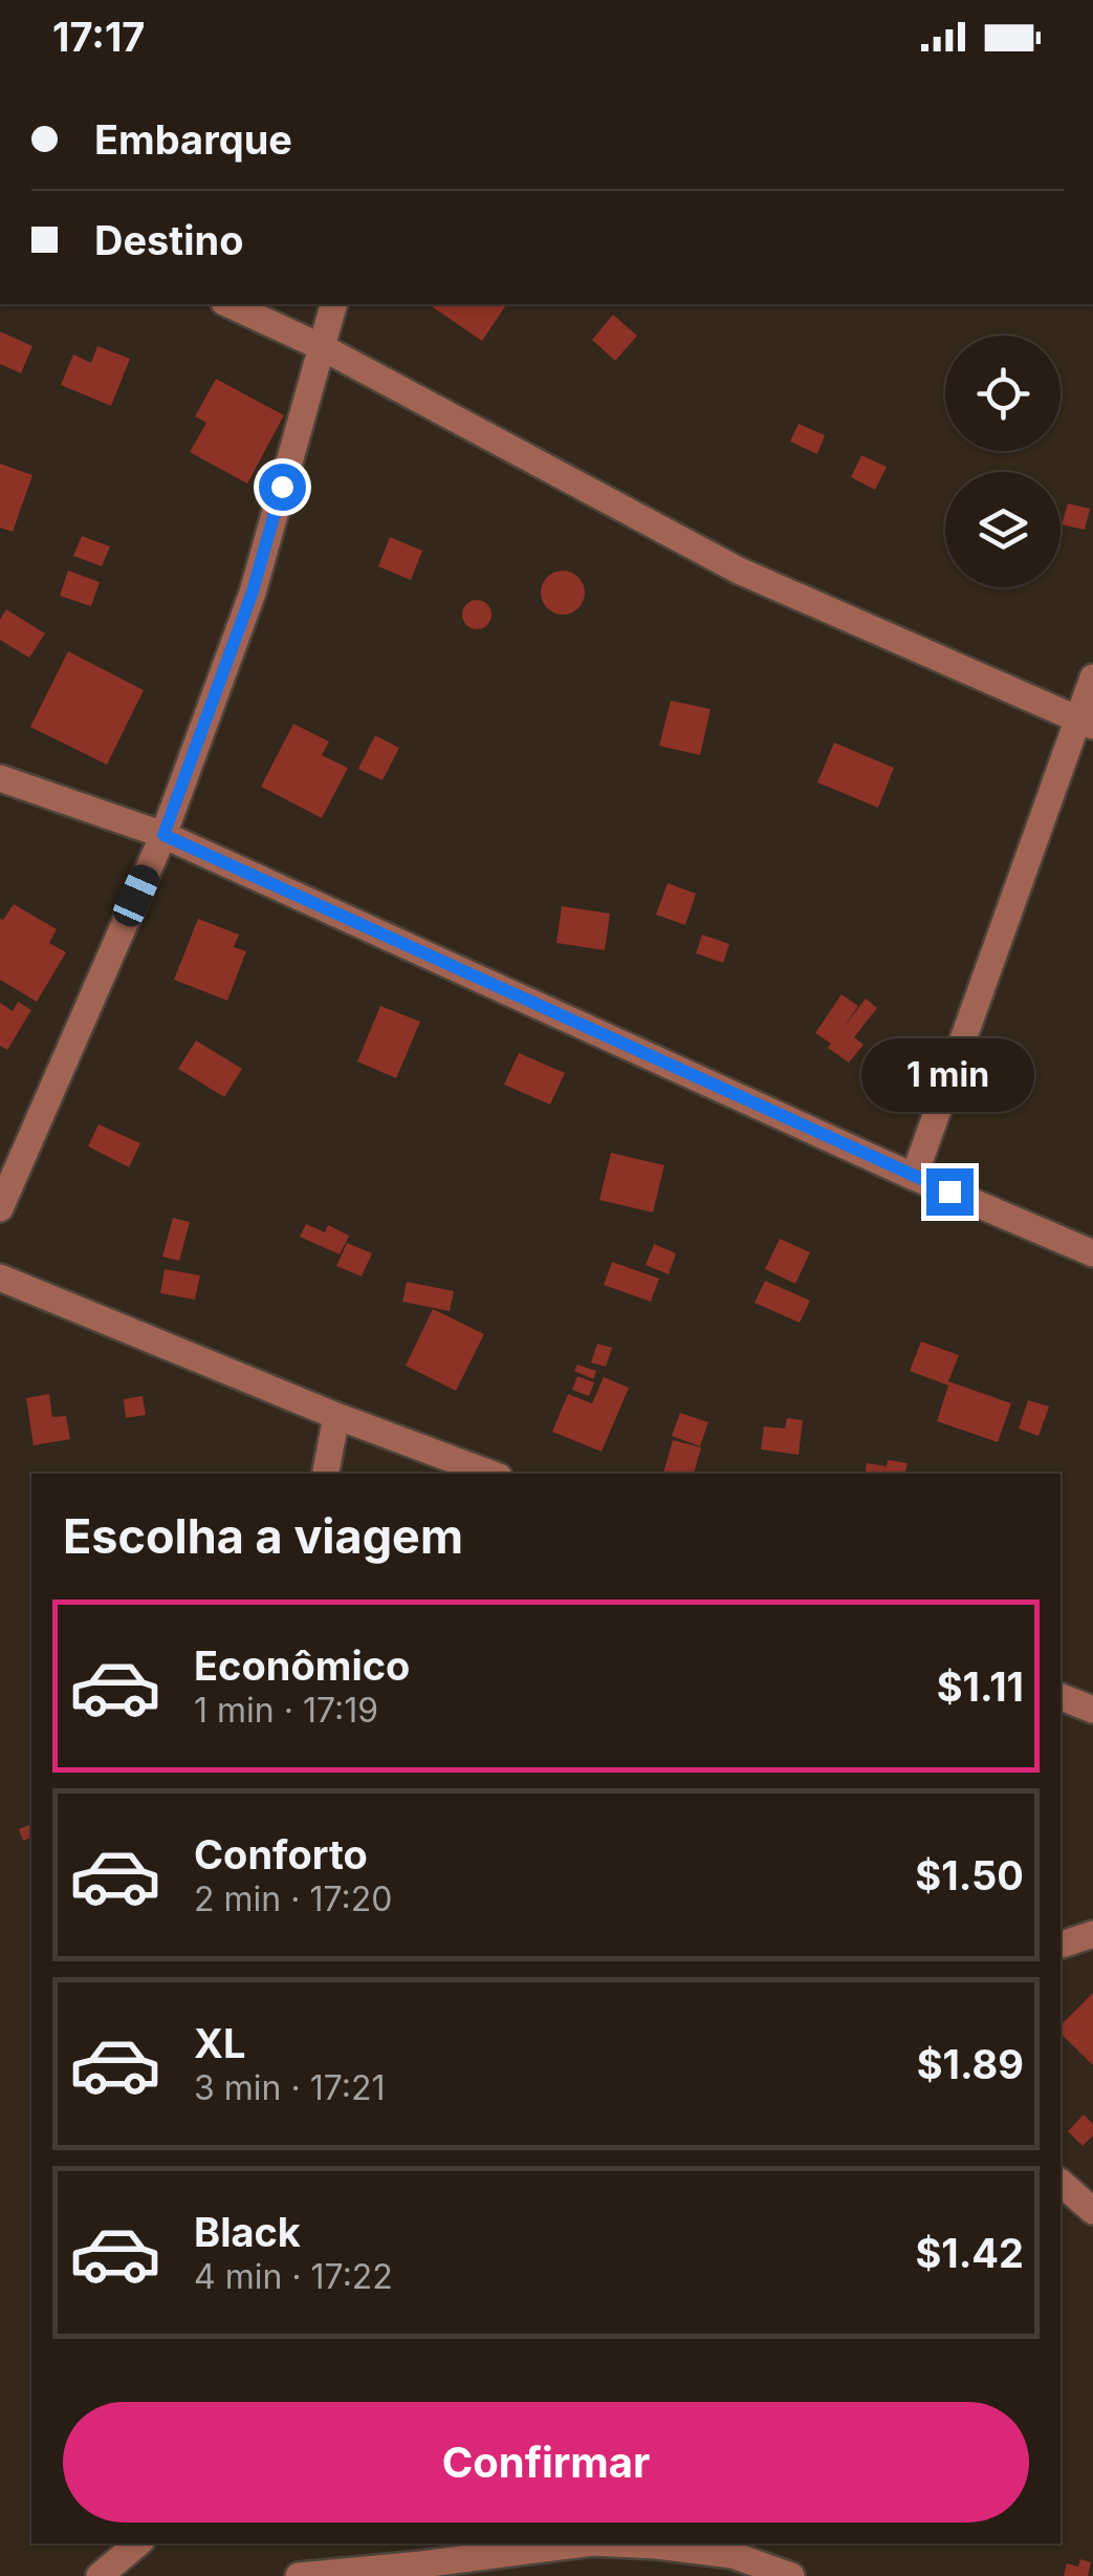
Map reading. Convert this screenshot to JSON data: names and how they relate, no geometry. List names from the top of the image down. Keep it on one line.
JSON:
{"page":{"status":"17:17","banner":["Embarque","Destino"],"bubble":"1 min","heading":"Escolha a viagem","list":[{"name":"Econômico","note":"1 min · 17:19","value":"$1.11"},{"name":"Conforto","note":"2 min · 17:20","value":"$1.50"},{"name":"XL","note":"3 min · 17:21","value":"$1.89"},{"name":"Black","note":"4 min · 17:22","value":"$1.42"}],"buttons":"Confirmar"}}
